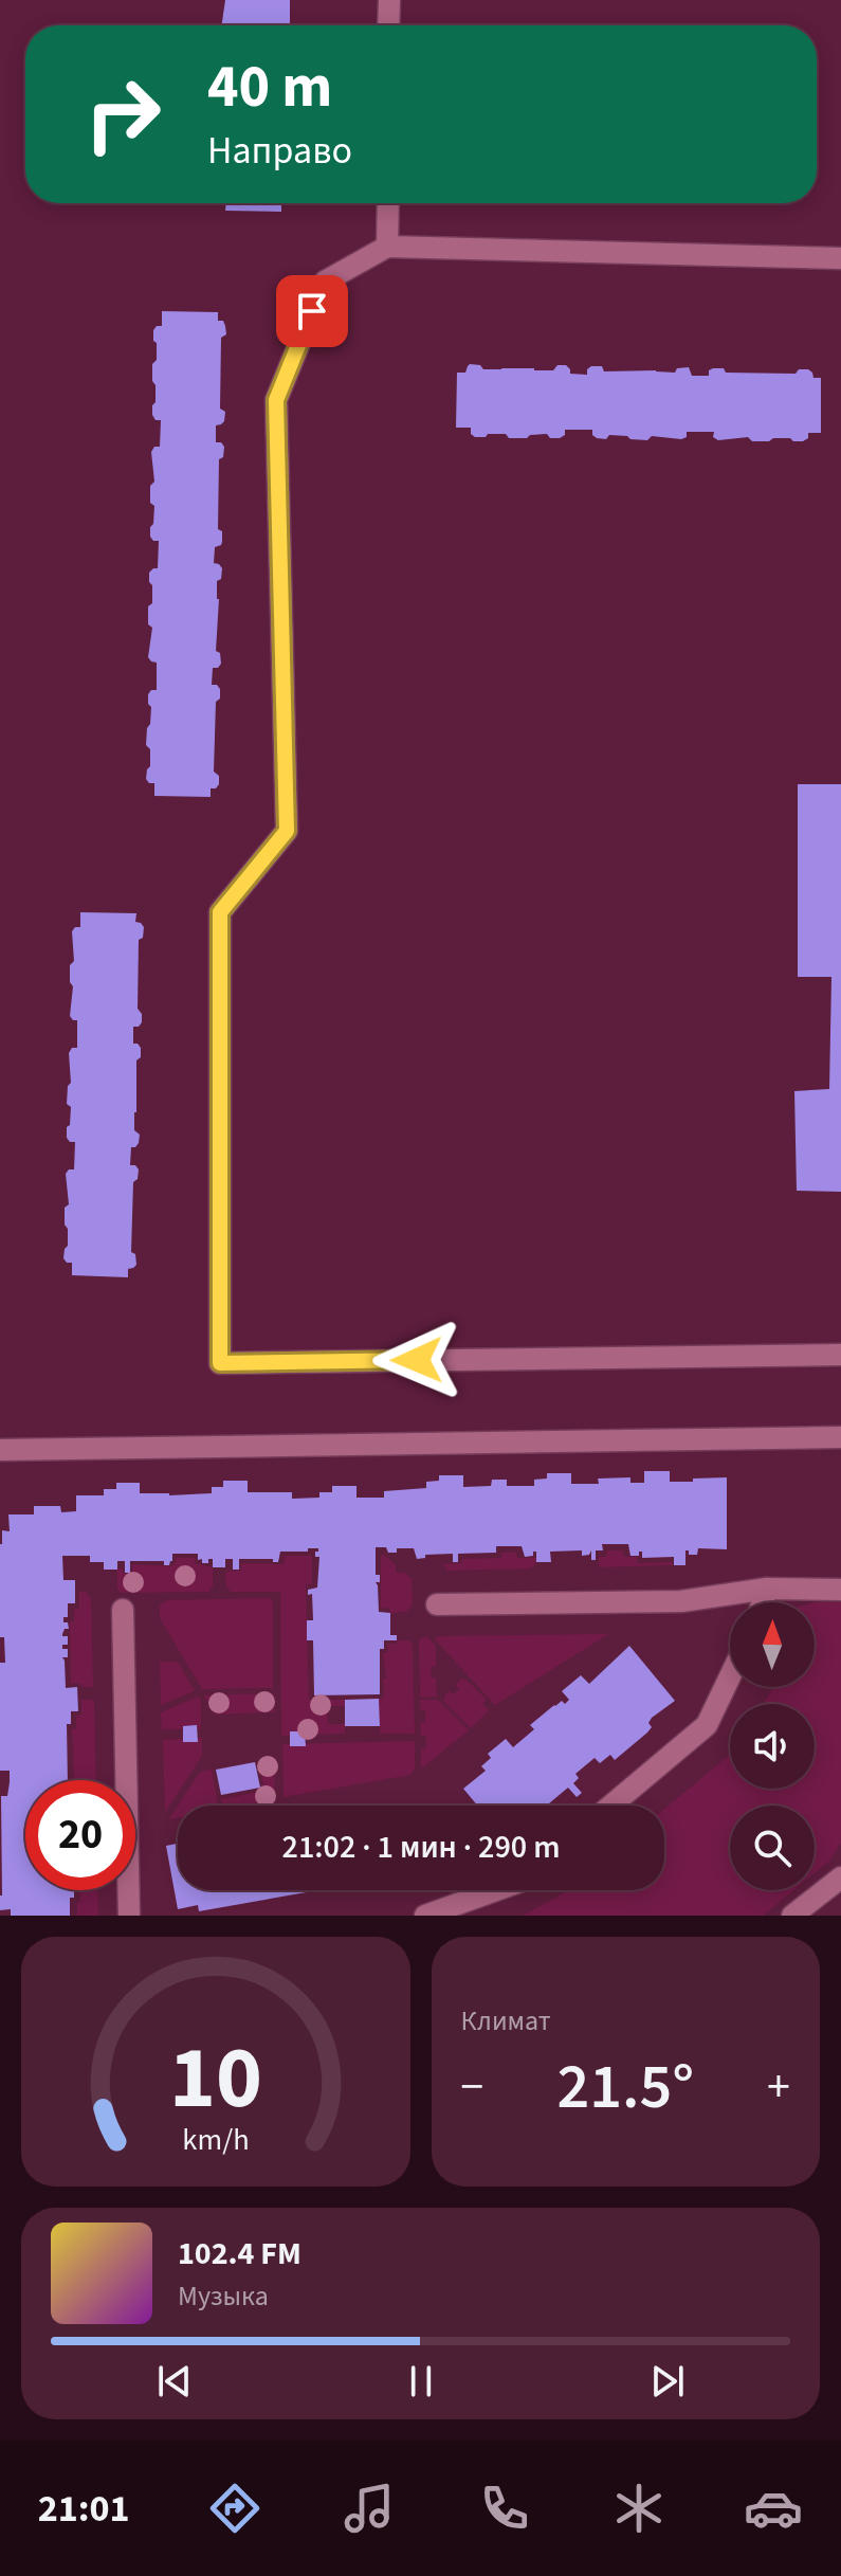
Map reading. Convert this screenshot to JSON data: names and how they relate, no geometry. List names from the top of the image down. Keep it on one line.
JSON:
{"north":"top","page":{"turn":["40 m","Направо"],"limit":"20","trip":"21:02 · 1 мин · 290 m","tile":"Климат","heat":["−","21.5°","+"],"song":["102.4 FM","Музыка"],"tabs":"21:01","gauge":["10","km/h"]}}
